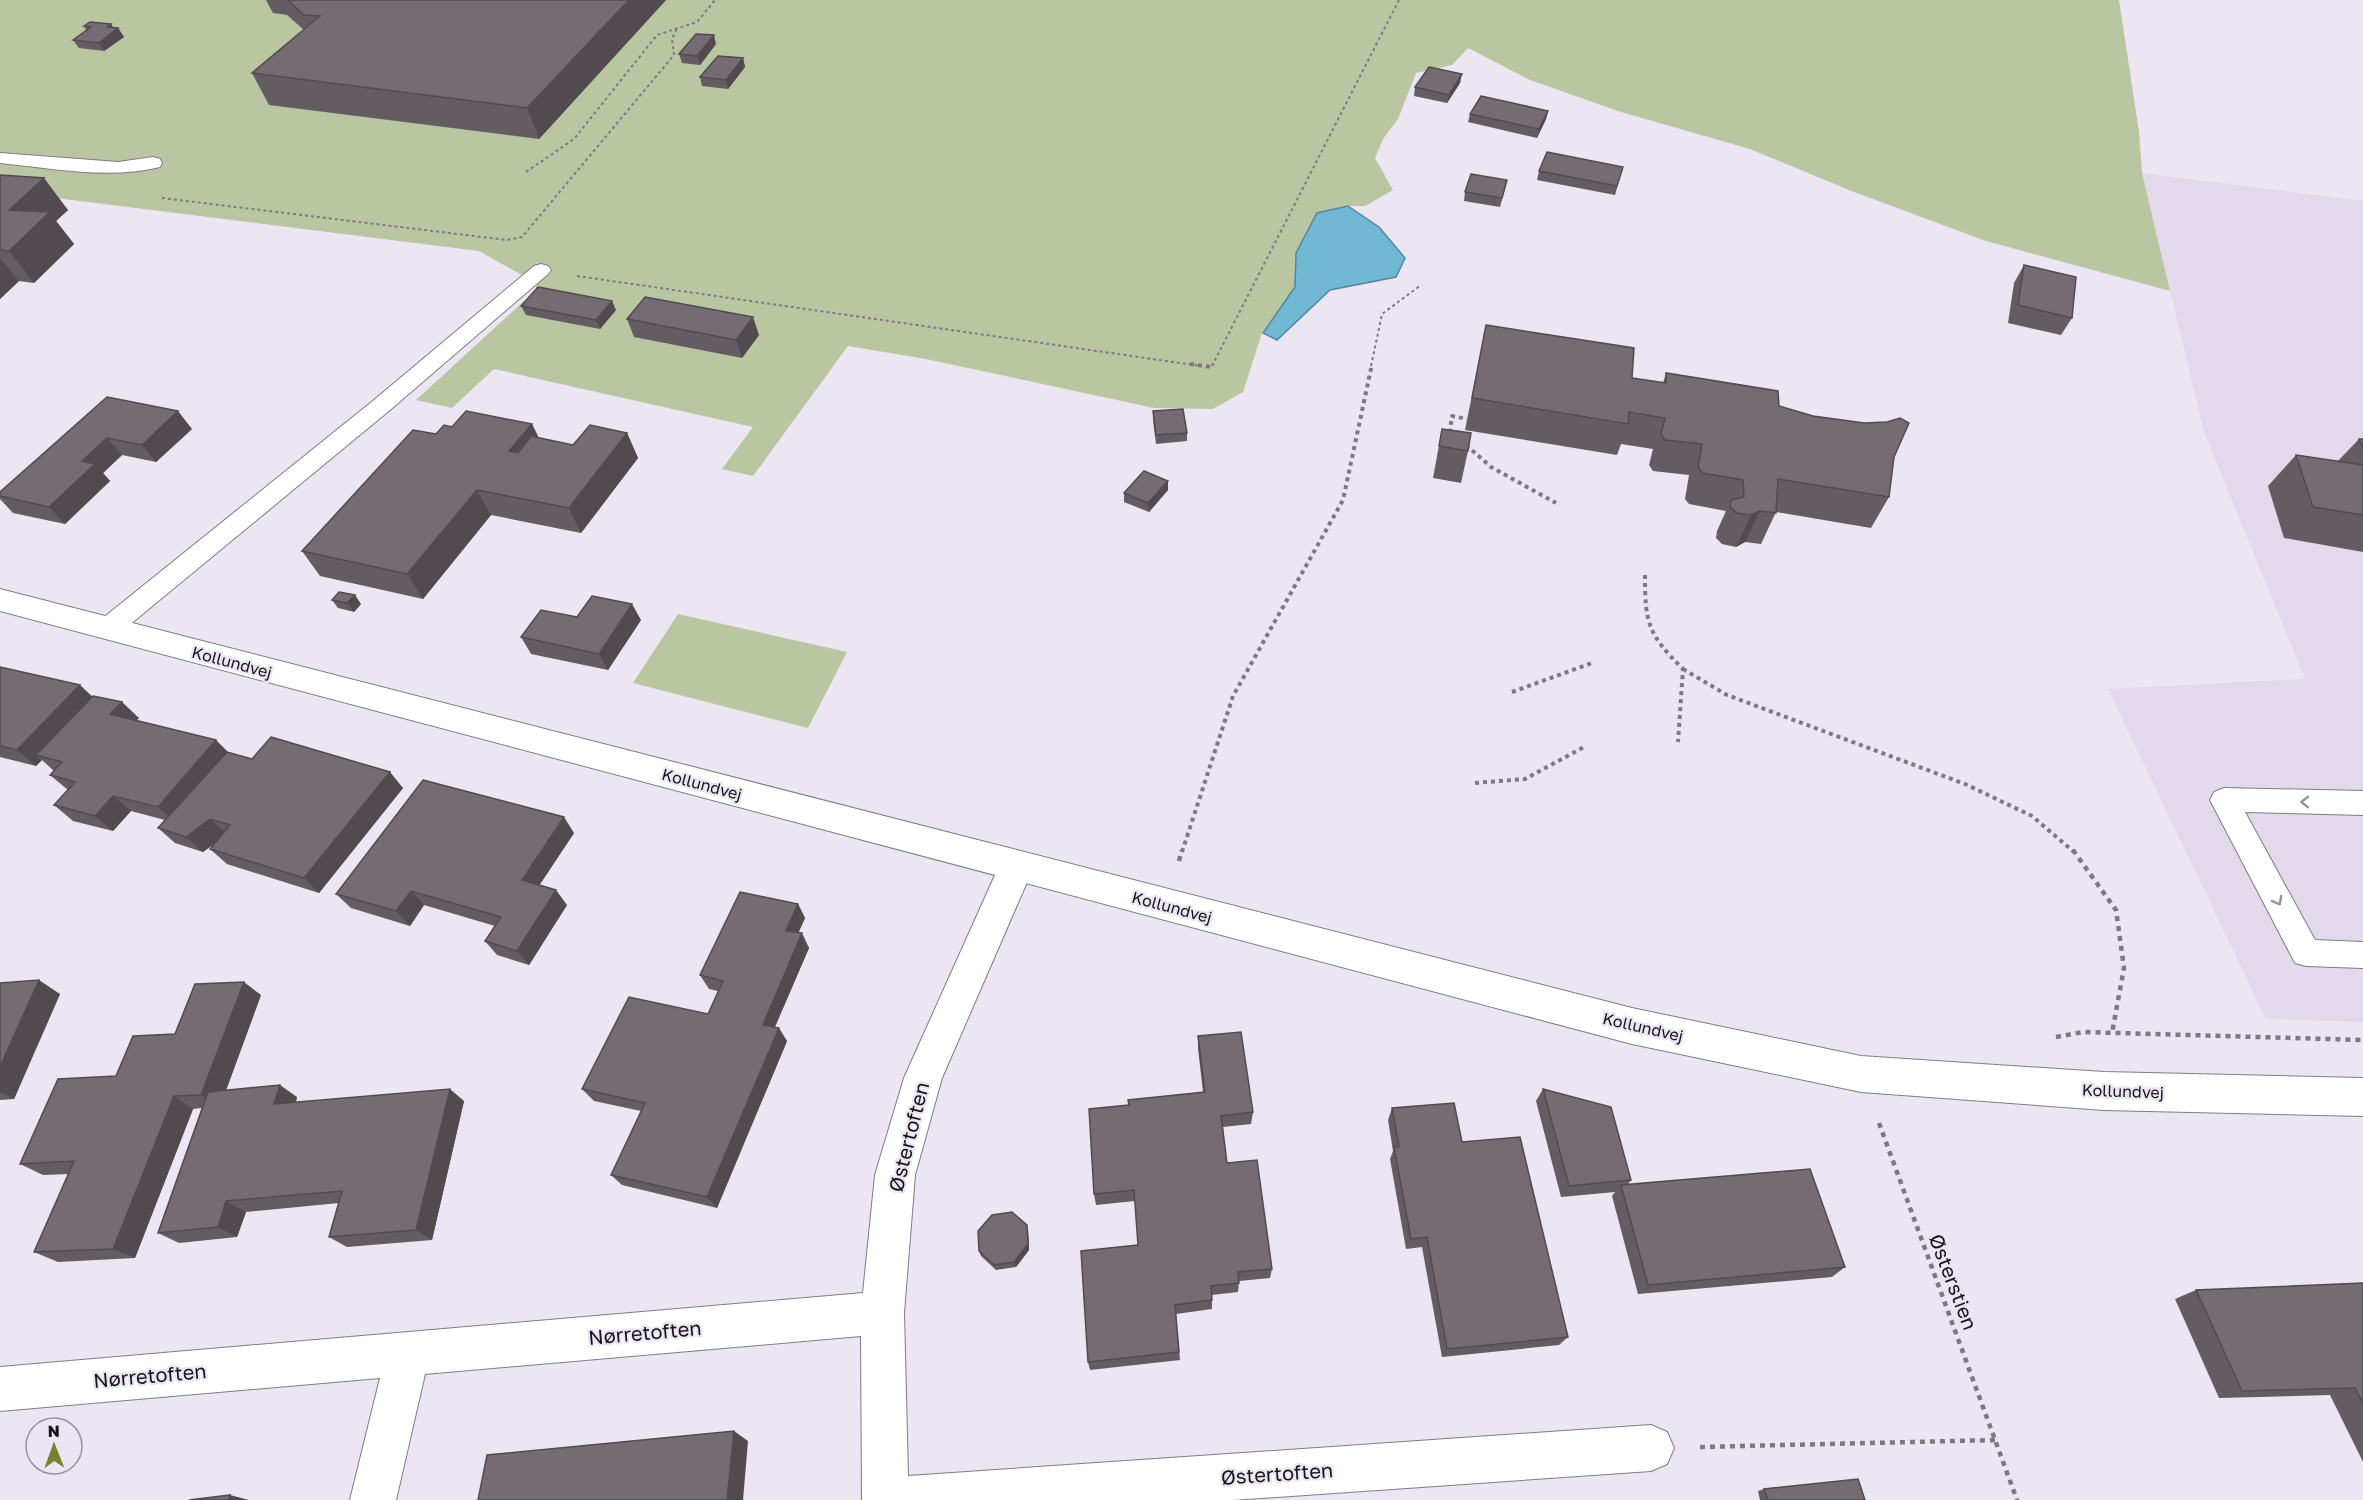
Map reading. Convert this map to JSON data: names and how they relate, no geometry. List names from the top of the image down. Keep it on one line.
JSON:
{"streets":{"street":["Kollundvej","Østertoften","Nørretoften"],"path":["Østerstien"]},"crossings":[["Kollundvej","Østertoften"],["Kollundvej","Østerstien"],["Østertoften","Nørretoften"]],"north":"top"}
